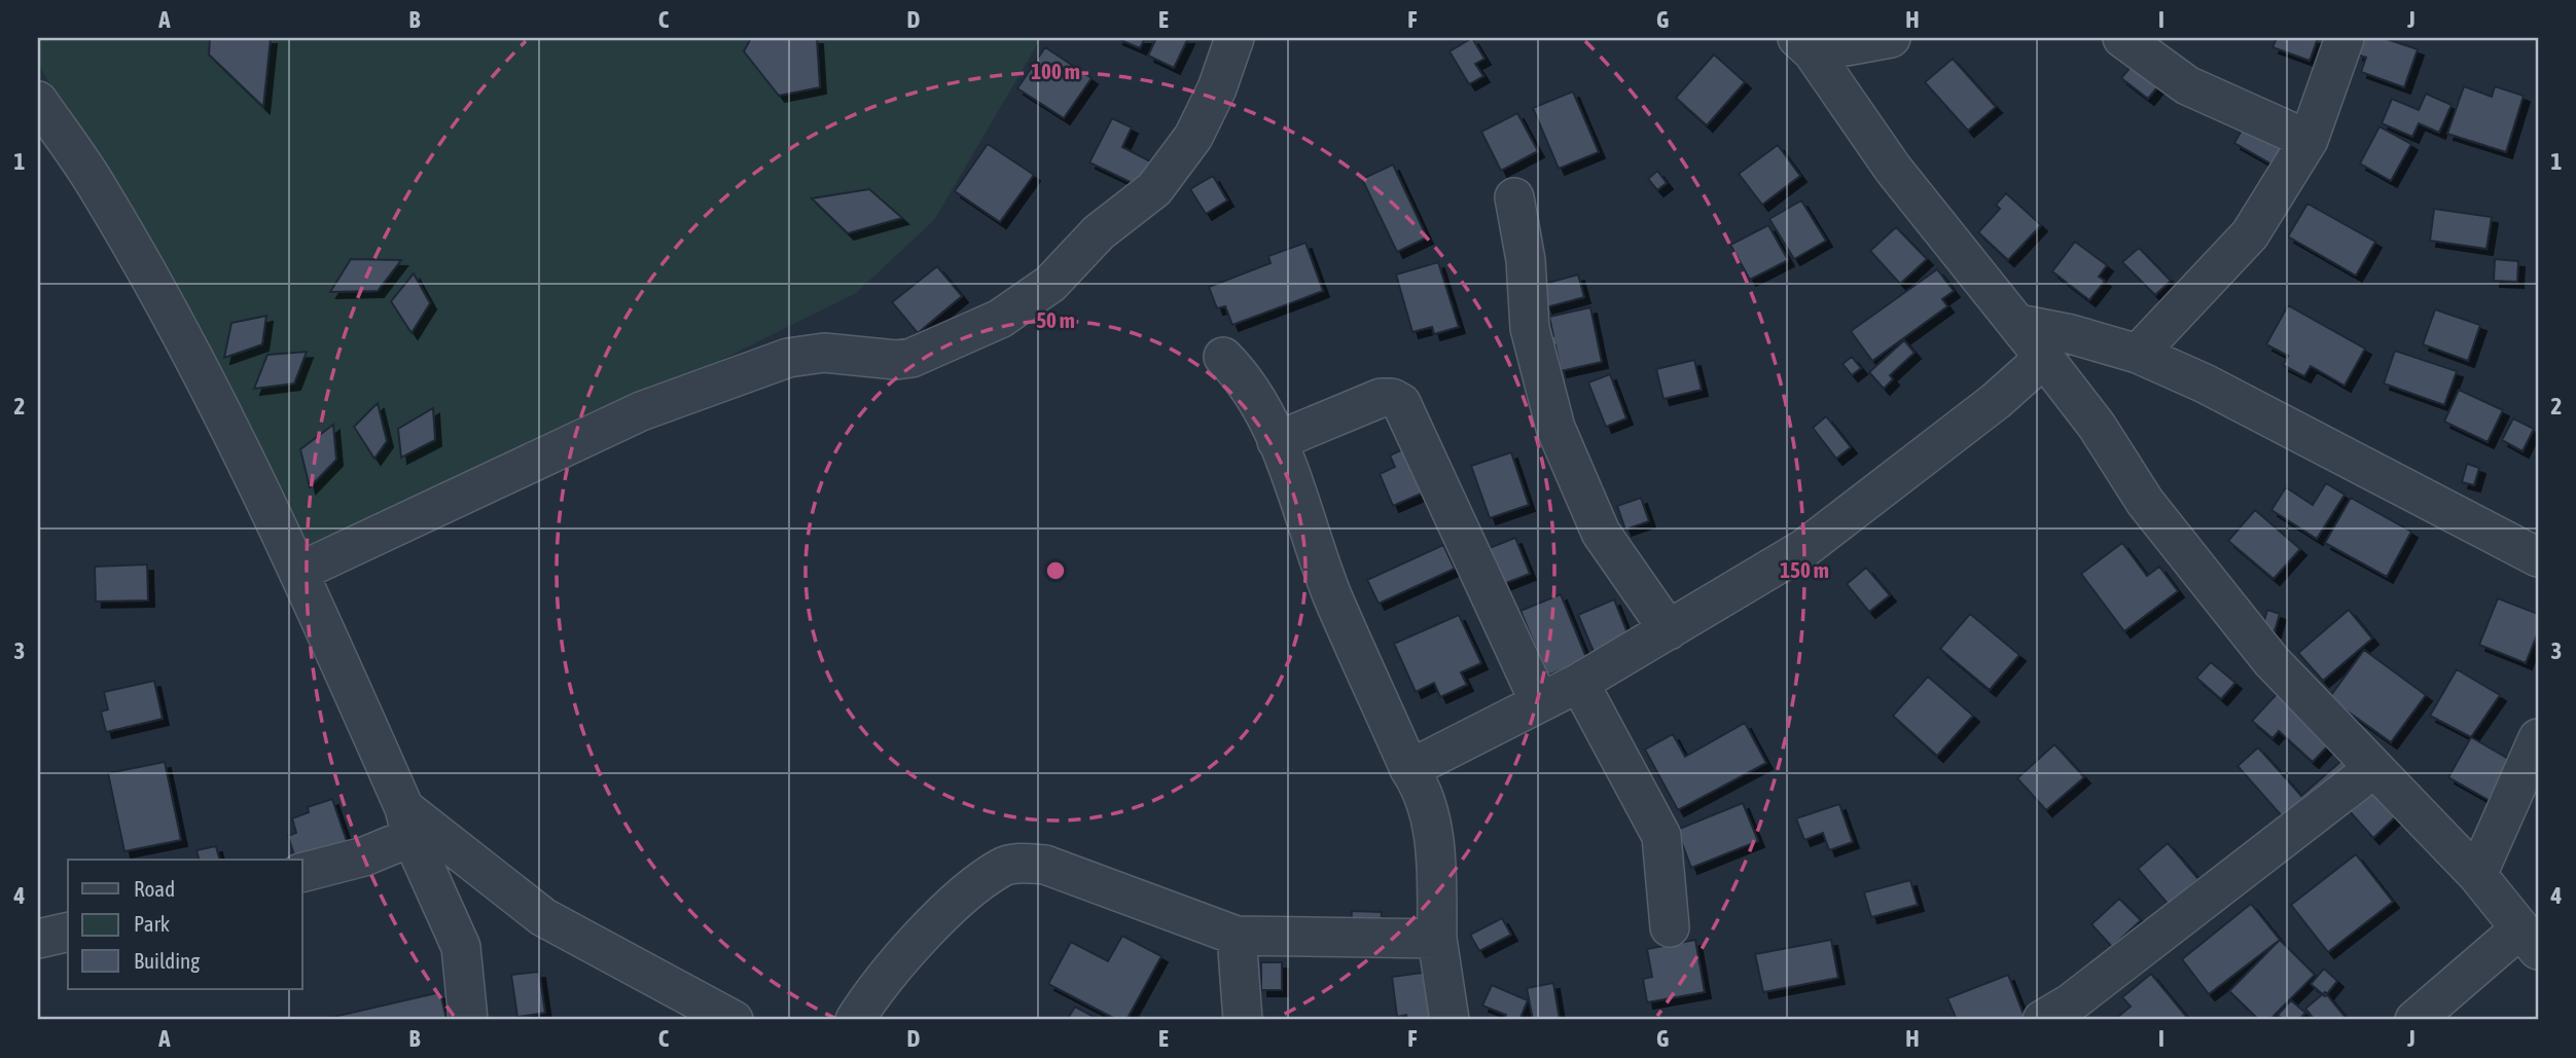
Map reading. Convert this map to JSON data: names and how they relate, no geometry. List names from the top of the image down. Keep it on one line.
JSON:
{"legend":["Road","Park","Building"],"grid":{"columns":["A","B","C","D","E","F","G","H","I","J"],"rows":["1","2","3","4"]},"rings":["100 m","50 m","150 m"]}
